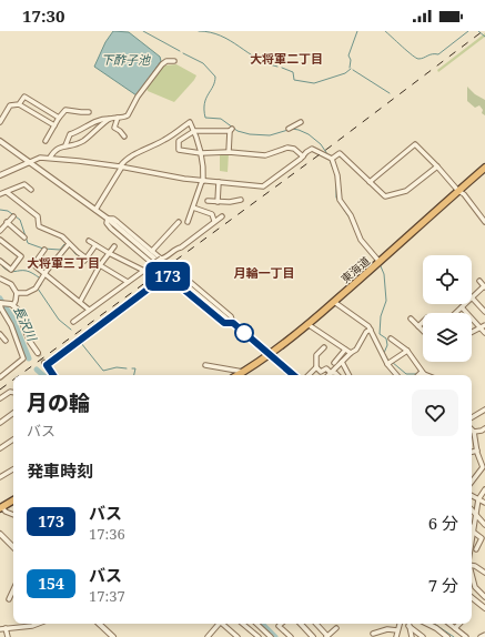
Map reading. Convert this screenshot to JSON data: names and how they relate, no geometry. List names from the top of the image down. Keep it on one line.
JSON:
{"streets":{"highway":["東海道"]},"districts":["大将軍二丁目","大将軍三丁目","月輪一丁目"],"water":["下酢子池","長沢川"],"lines":["bus line 173"],"page":{"status":"17:30","on_map":"173","heading":[["月の輪","バス"],"発車時刻"],"list":[{"mark":"173","name":"バス","note":"17:36","value":"6 分"},{"mark":"154","name":"バス","note":"17:37","value":"7 分"}]}}
